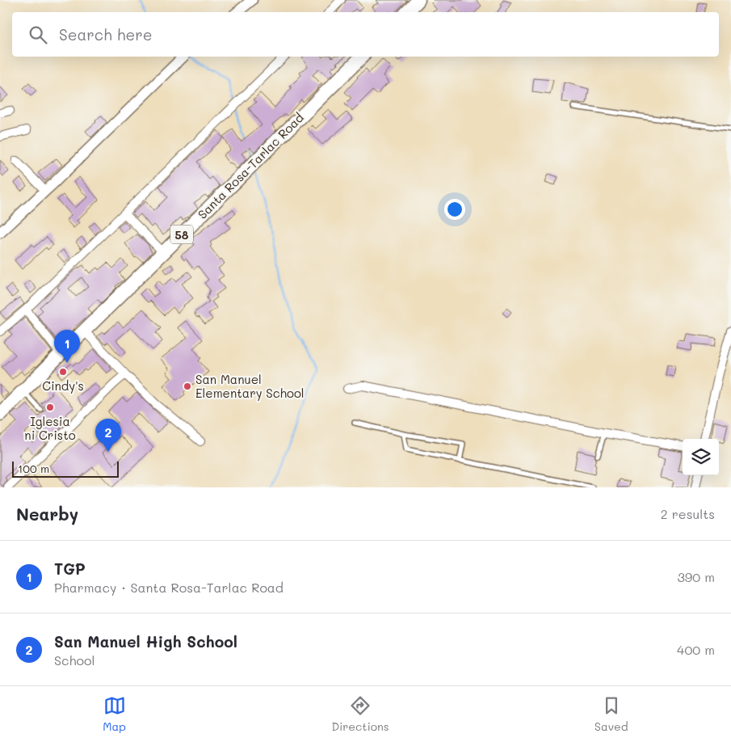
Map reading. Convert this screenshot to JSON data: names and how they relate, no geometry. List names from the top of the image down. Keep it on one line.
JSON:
{"streets":{"highway":["Santa Rosa-Tarlac Road","58"]},"places":["Cindy's","San Manuel Elementary School","Iglesia ni Cristo"],"scale_bar":"100 m","page":{"search":"Search here","pins":["1","2"],"scale":"100 m","heading":["Nearby","2 results"],"list":[{"mark":"1","name":"TGP","note":"Pharmacy · Santa Rosa-Tarlac Road","value":"390 m"},{"mark":"2","name":"San Manuel High School","note":"School","value":"400 m"}],"nav":["Map","Directions","Saved"]}}
